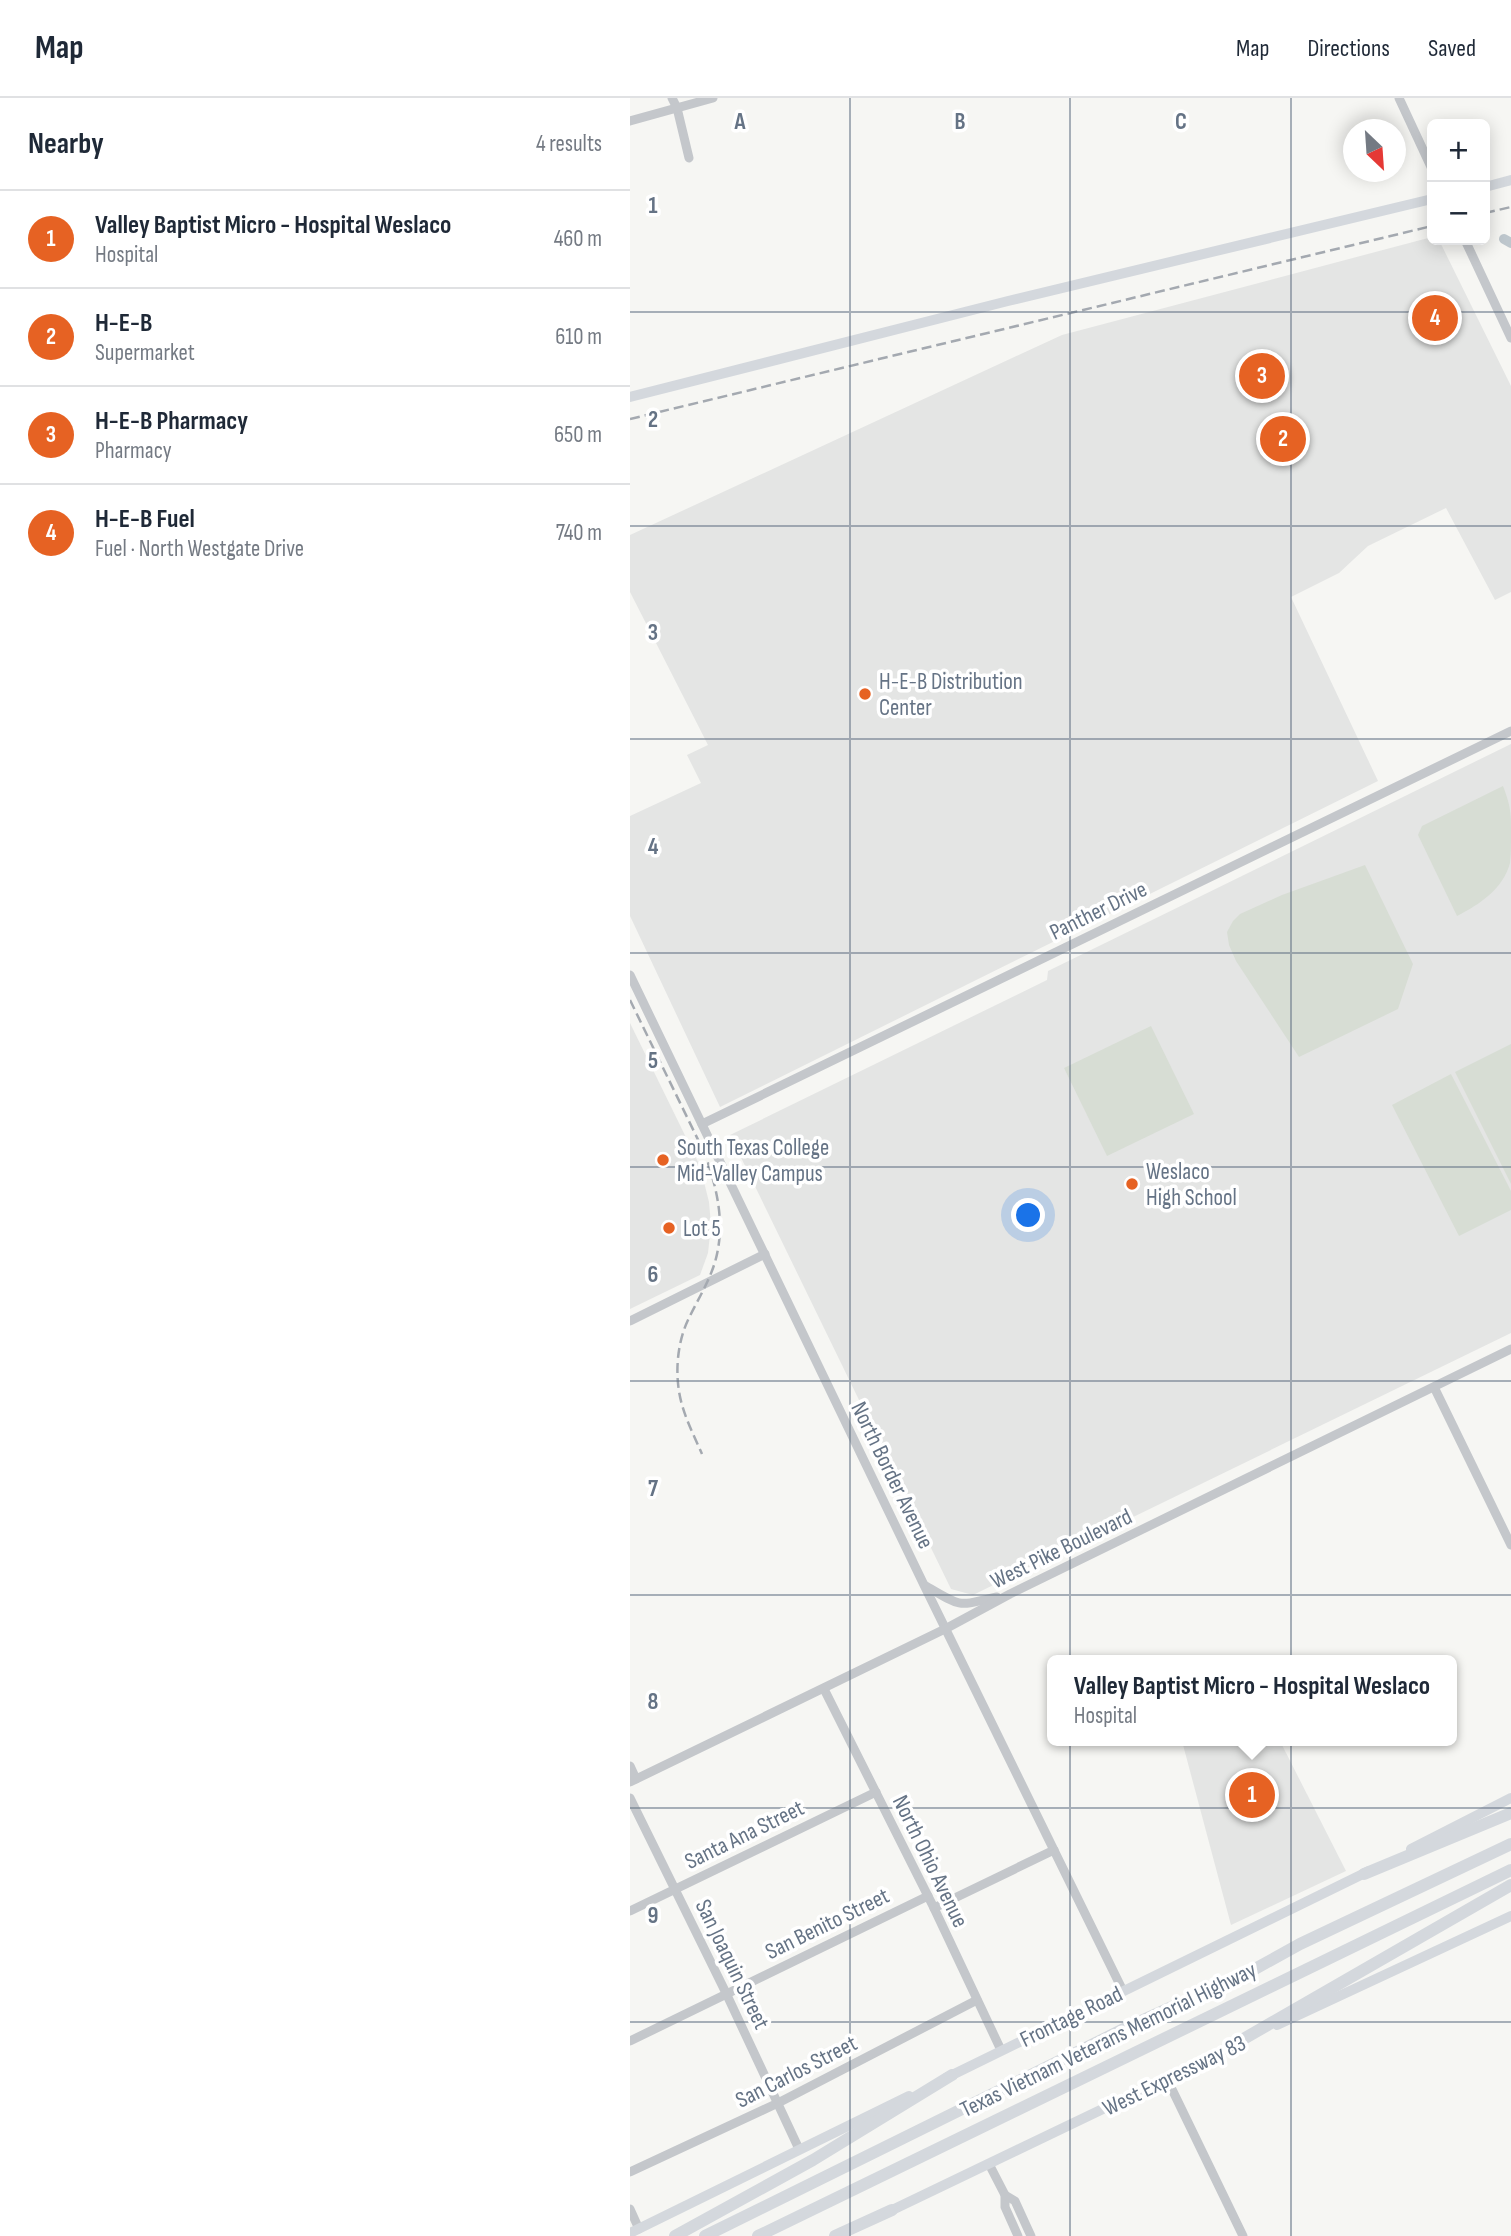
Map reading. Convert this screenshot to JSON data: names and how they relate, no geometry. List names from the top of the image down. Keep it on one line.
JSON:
{"streets":{"highway":["Texas Vietnam Veterans Memorial Highway"],"main road":["Frontage Road","West Expressway 83"],"street":["Panther Drive","North Border Avenue","West Pike Boulevard","Santa Ana Street","North Ohio Avenue","San Benito Street","San Joaquin Street","San Carlos Street"]},"crossings":[["Panther Drive","North Border Avenue"],["North Border Avenue","West Pike Boulevard"],["North Border Avenue","Frontage Road"],["West Pike Boulevard","North Ohio Avenue"],["Santa Ana Street","North Ohio Avenue"],["Santa Ana Street","San Joaquin Street"],["North Ohio Avenue","San Benito Street"],["North Ohio Avenue","Frontage Road"],["North Ohio Avenue","San Carlos Street"],["San Benito Street","San Joaquin Street"],["San Joaquin Street","Frontage Road"],["San Joaquin Street","San Carlos Street"]],"places":["H-E-B Distribution Center","South Texas College Mid-Valley Campus","Weslaco High School","Lot 5"],"north":"bottom right","page":{"header":"Map","nav":["Map","Directions","Saved"],"heading":["Nearby","4 results"],"map_buttons":["+","−"],"list":[{"mark":"1","name":"Valley Baptist Micro - Hospital Weslaco","note":"Hospital","value":"460 m"},{"mark":"2","name":"H-E-B","note":"Supermarket","value":"610 m"},{"mark":"3","name":"H-E-B Pharmacy","note":"Pharmacy","value":"650 m"},{"mark":"4","name":"H-E-B Fuel","note":"Fuel · North Westgate Drive","value":"740 m"}],"pins":["4","3","2","1"],"popup":["Valley Baptist Micro - Hospital Weslaco","Hospital"]},"grid":{"columns":["A","B","C"],"rows":["1","2","3","4","5","6","7","8","9"]}}
